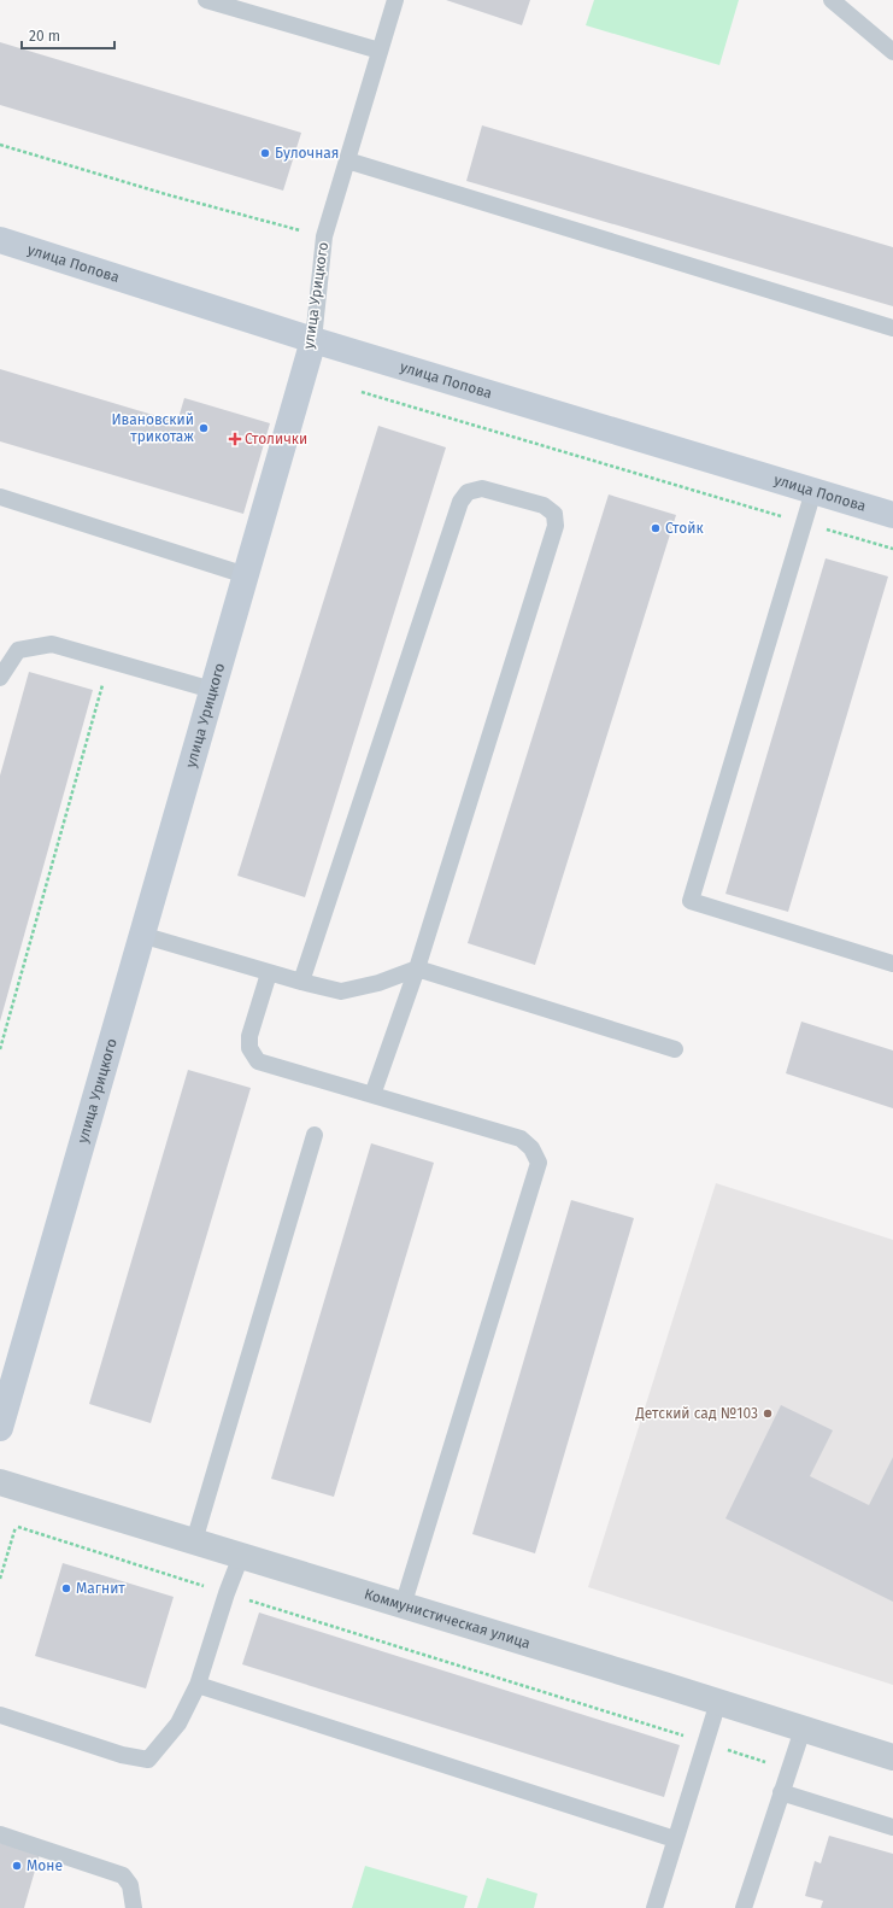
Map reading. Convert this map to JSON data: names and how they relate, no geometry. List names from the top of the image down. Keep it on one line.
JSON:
{"streets":{"street":["улица Попова","улица Урицкого","Коммунистическая улица"]},"crossings":[["улица Попова","улица Урицкого"]],"places":{"other":["Булочная","Ивановский трикотаж","Стойк","Детский сад №103","Магнит","Моне"],"health":["Столички"]},"scale_bar":"20 m"}
